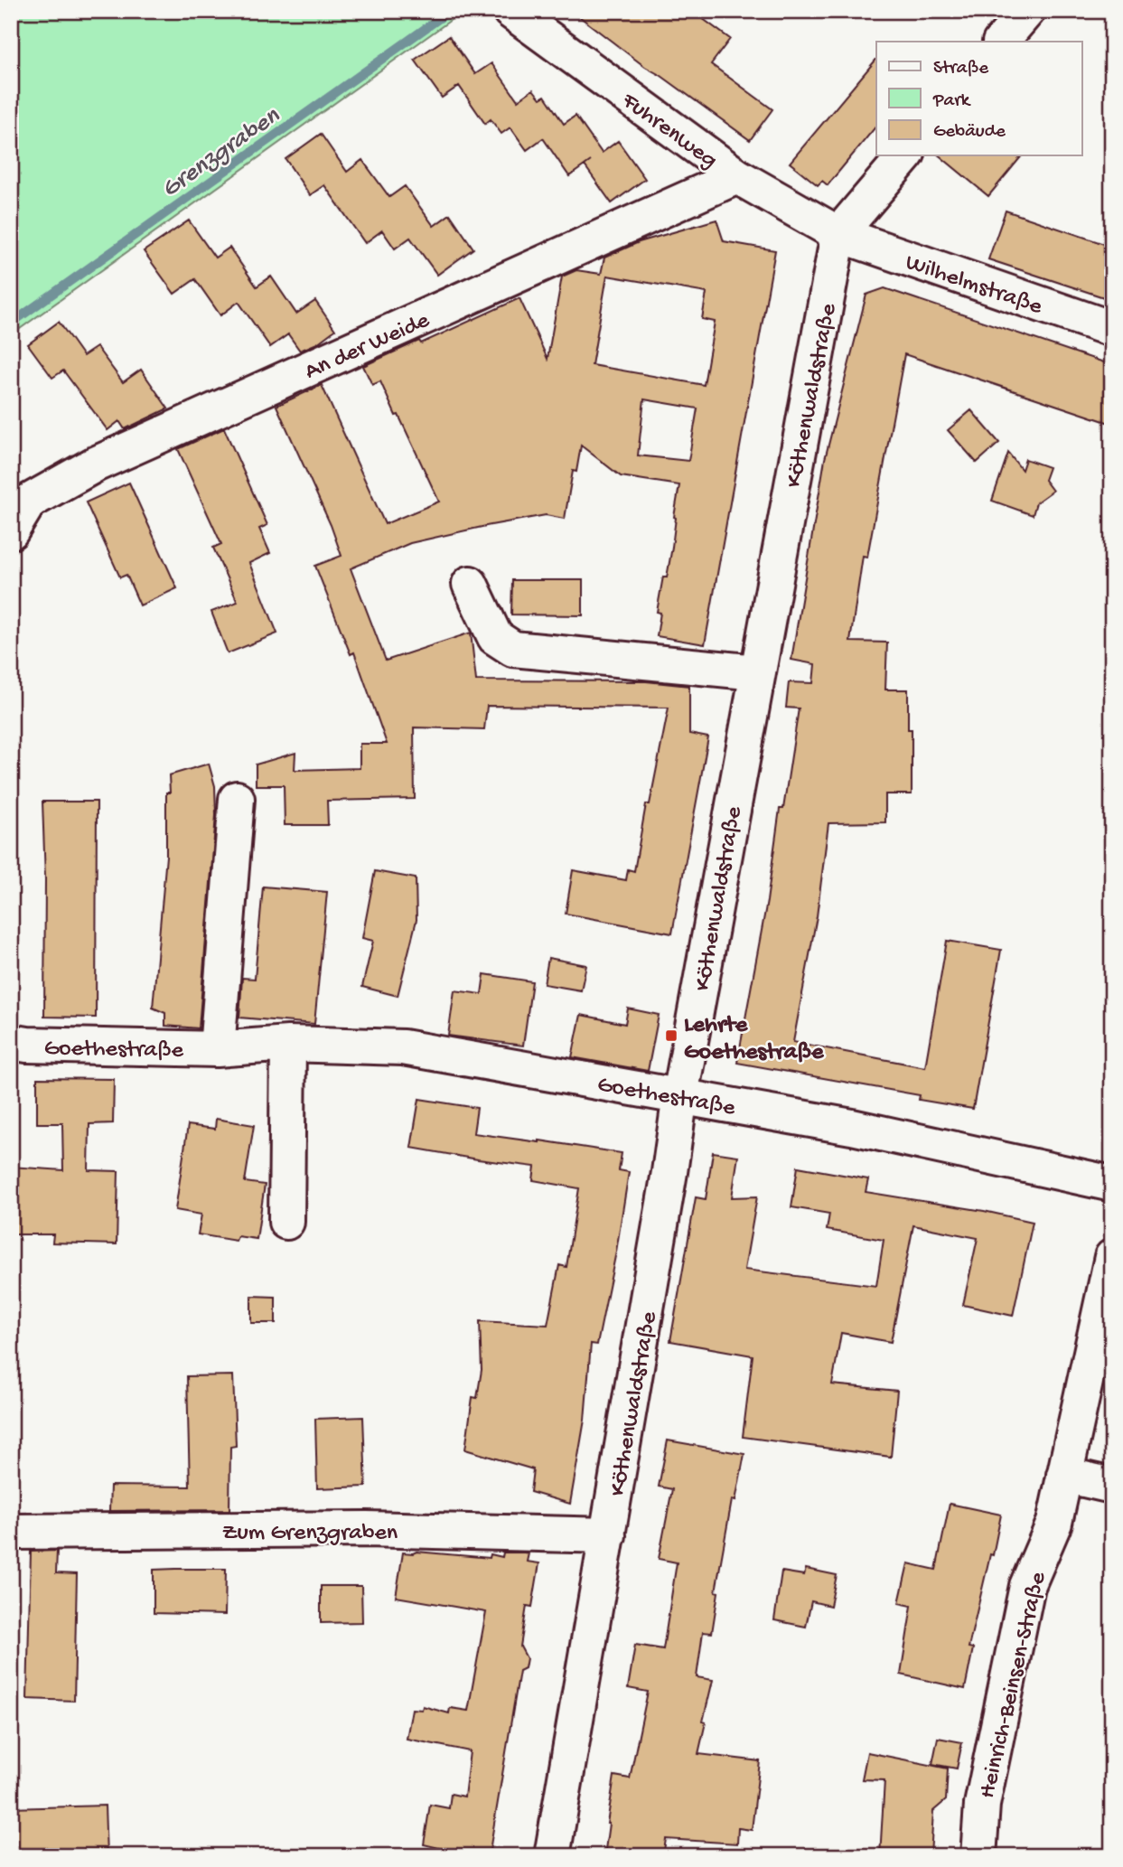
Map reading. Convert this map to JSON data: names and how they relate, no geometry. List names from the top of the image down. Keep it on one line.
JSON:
{"streets":{"street":["Fuhrenweg","Wilhelmstraße","An der Weide","Köthenwaldstraße","Goethestraße","Zum Grenzgraben","Heinrich-Beinsen-Straße"]},"crossings":[["Fuhrenweg","Wilhelmstraße"],["Fuhrenweg","An der Weide"],["Fuhrenweg","Köthenwaldstraße"],["Wilhelmstraße","Köthenwaldstraße"],["Köthenwaldstraße","Goethestraße"],["Köthenwaldstraße","Zum Grenzgraben"]],"water":["Grenzgraben"],"places":{"transit":["Lehrte Goethestraße"]},"legend":["Straße","Park","Gebäude"]}
